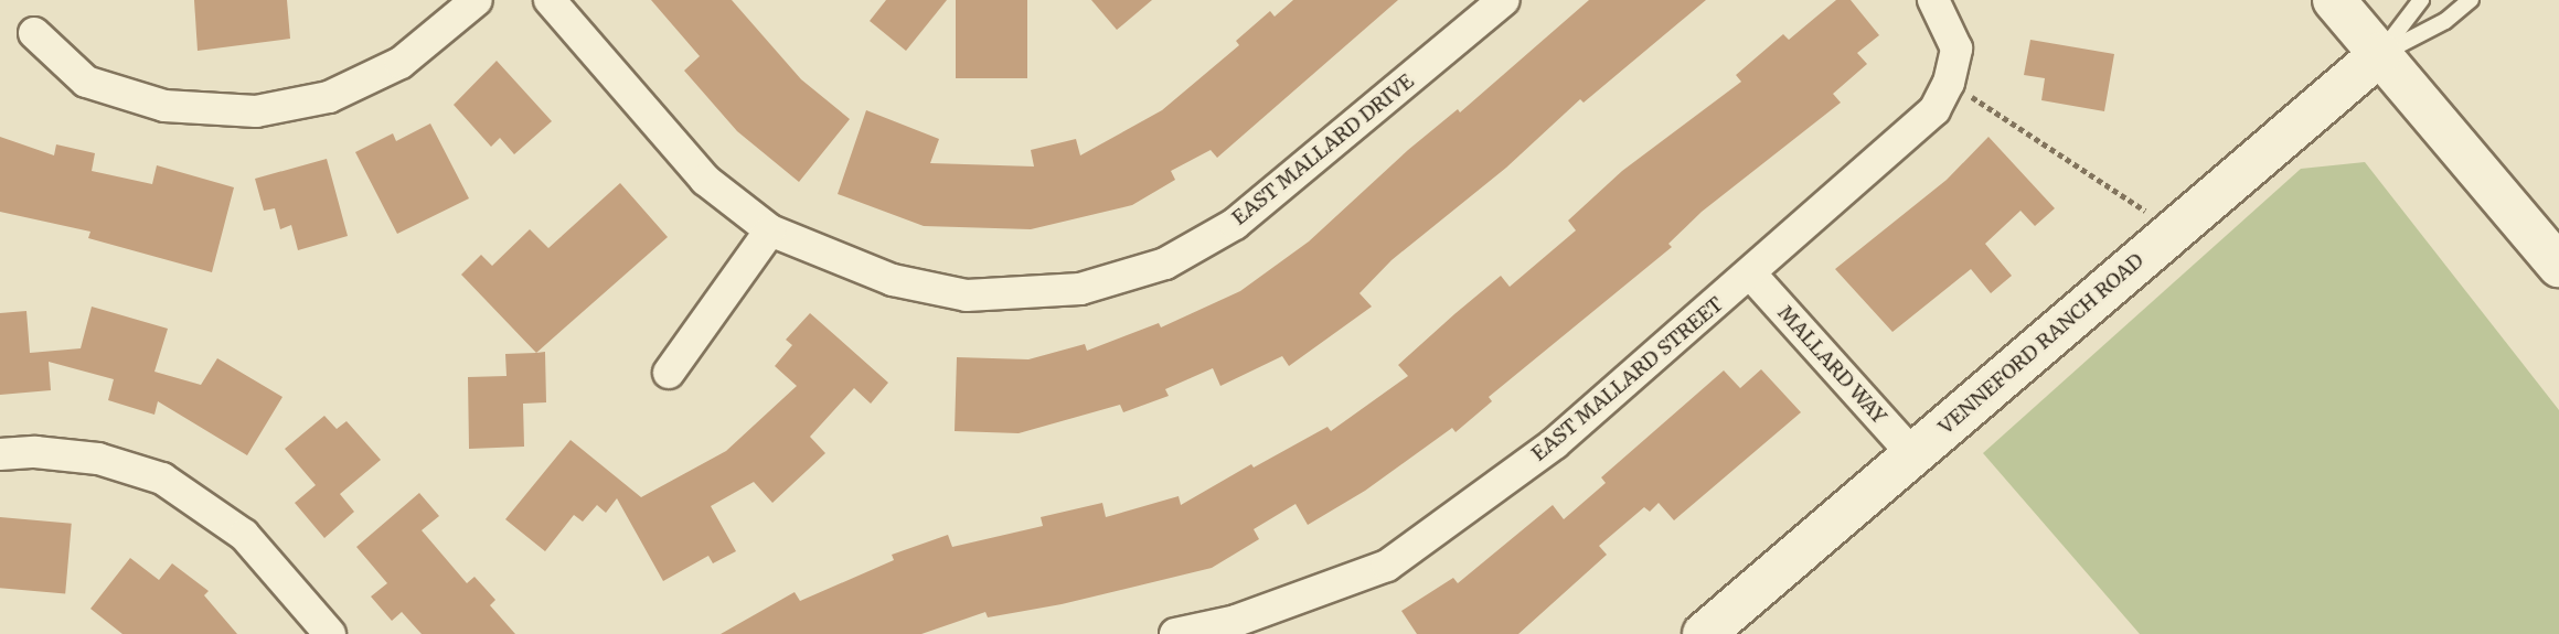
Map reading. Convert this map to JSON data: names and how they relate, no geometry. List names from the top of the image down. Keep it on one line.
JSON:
{"streets":{"street":["EAST MALLARD DRIVE","VENNEFORD RANCH ROAD","MALLARD WAY","EAST MALLARD STREET"]},"crossings":[["VENNEFORD RANCH ROAD","MALLARD WAY"],["MALLARD WAY","EAST MALLARD STREET"]]}
